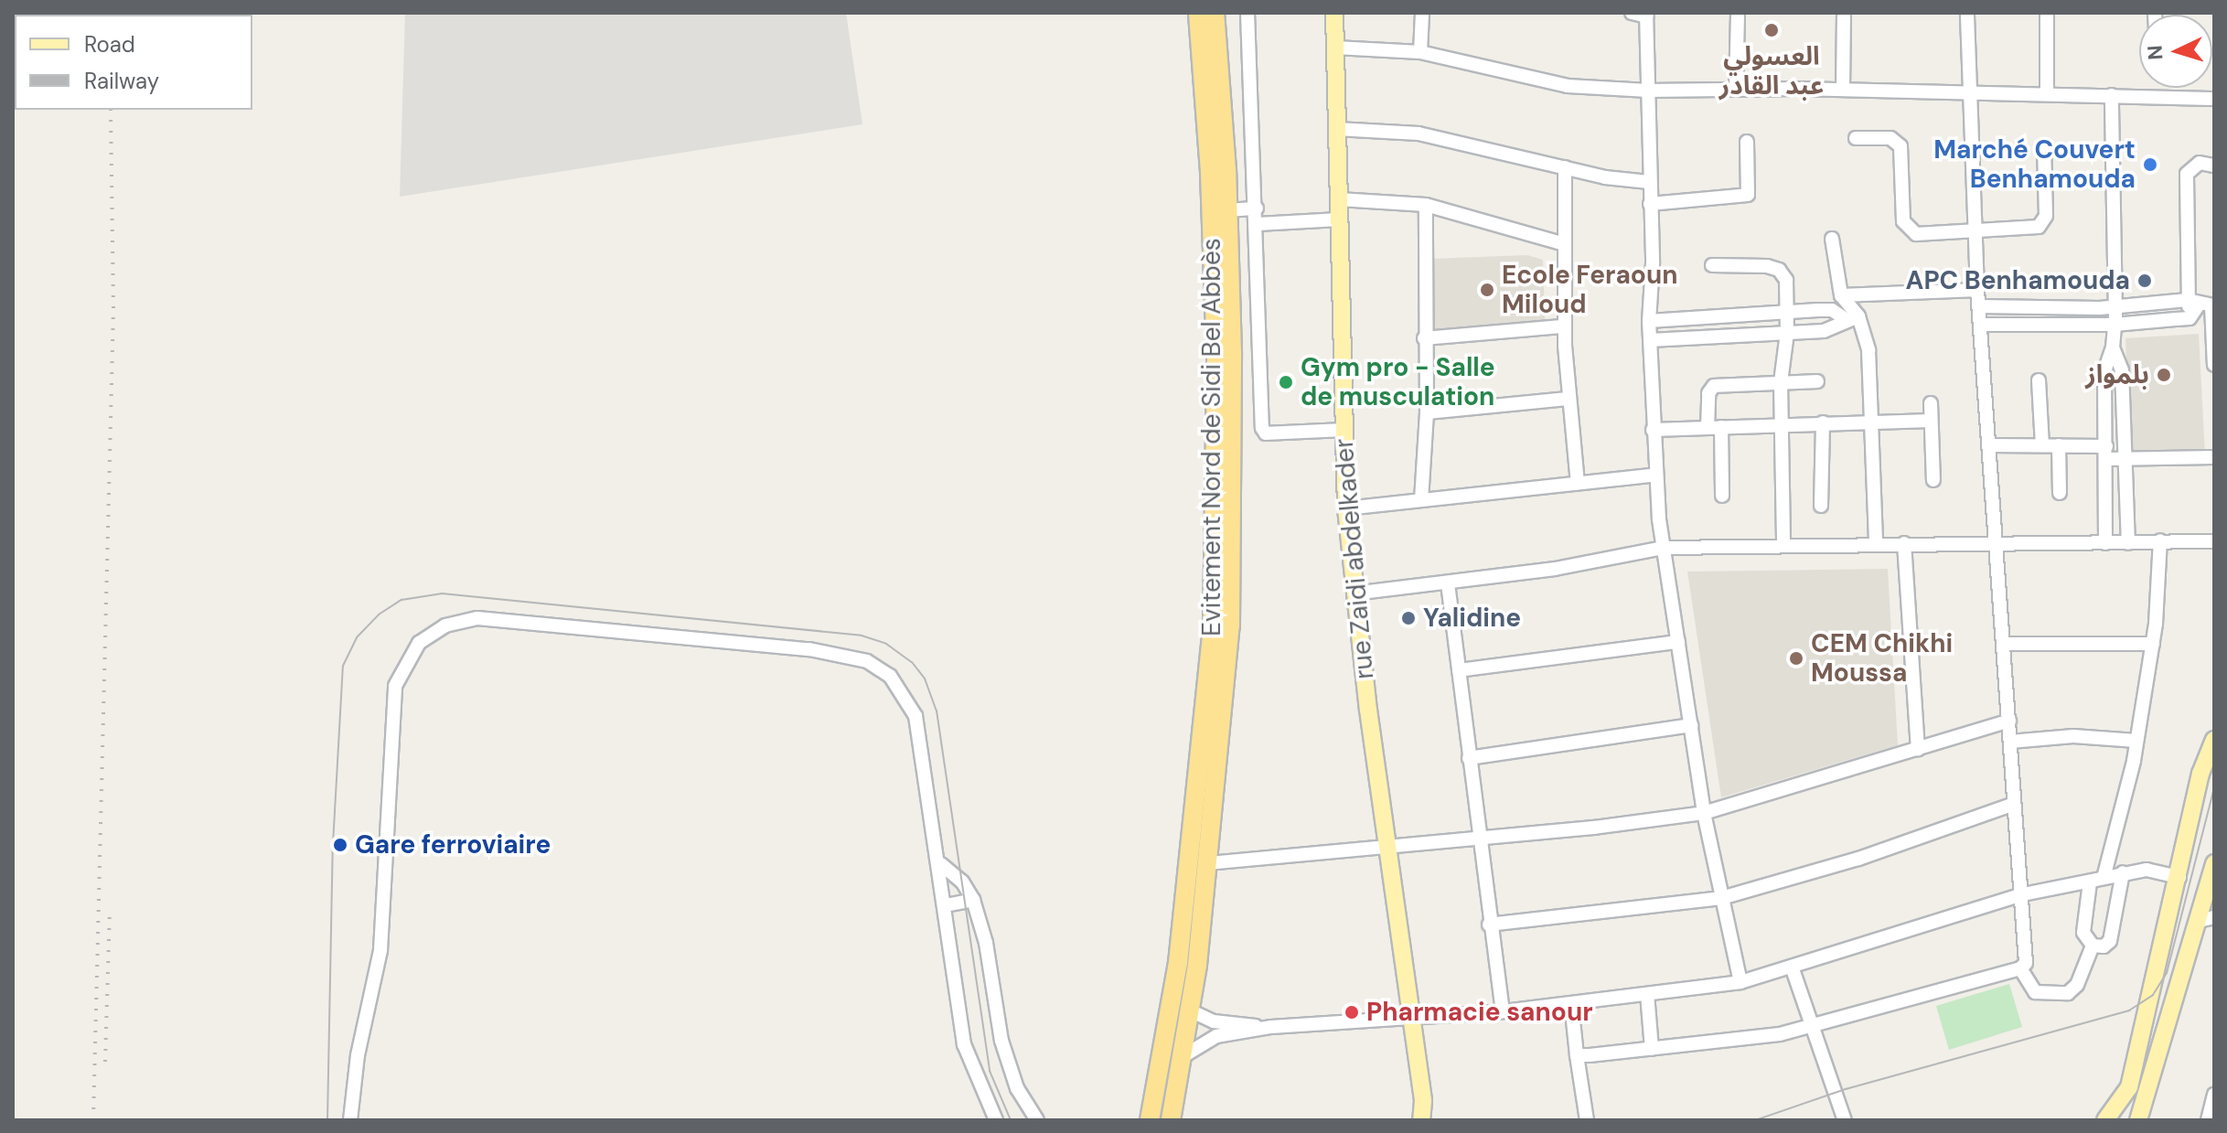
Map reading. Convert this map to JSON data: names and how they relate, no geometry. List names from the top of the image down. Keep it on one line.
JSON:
{"streets":{"highway":["Evitement Nord de Sidi Bel Abbès"],"main road":["rue Zaidi abdelkader"]},"places":["العسولي عبد القادر","Marché Couvert Benhamouda","APC Benhamouda","Ecole Feraoun Miloud","بلمواز","Gym pro - Salle de musculation","Yalidine","CEM Chikhi Moussa","Gare ferroviaire","Pharmacie sanour"],"legend":["Road","Railway"],"north":"left"}
